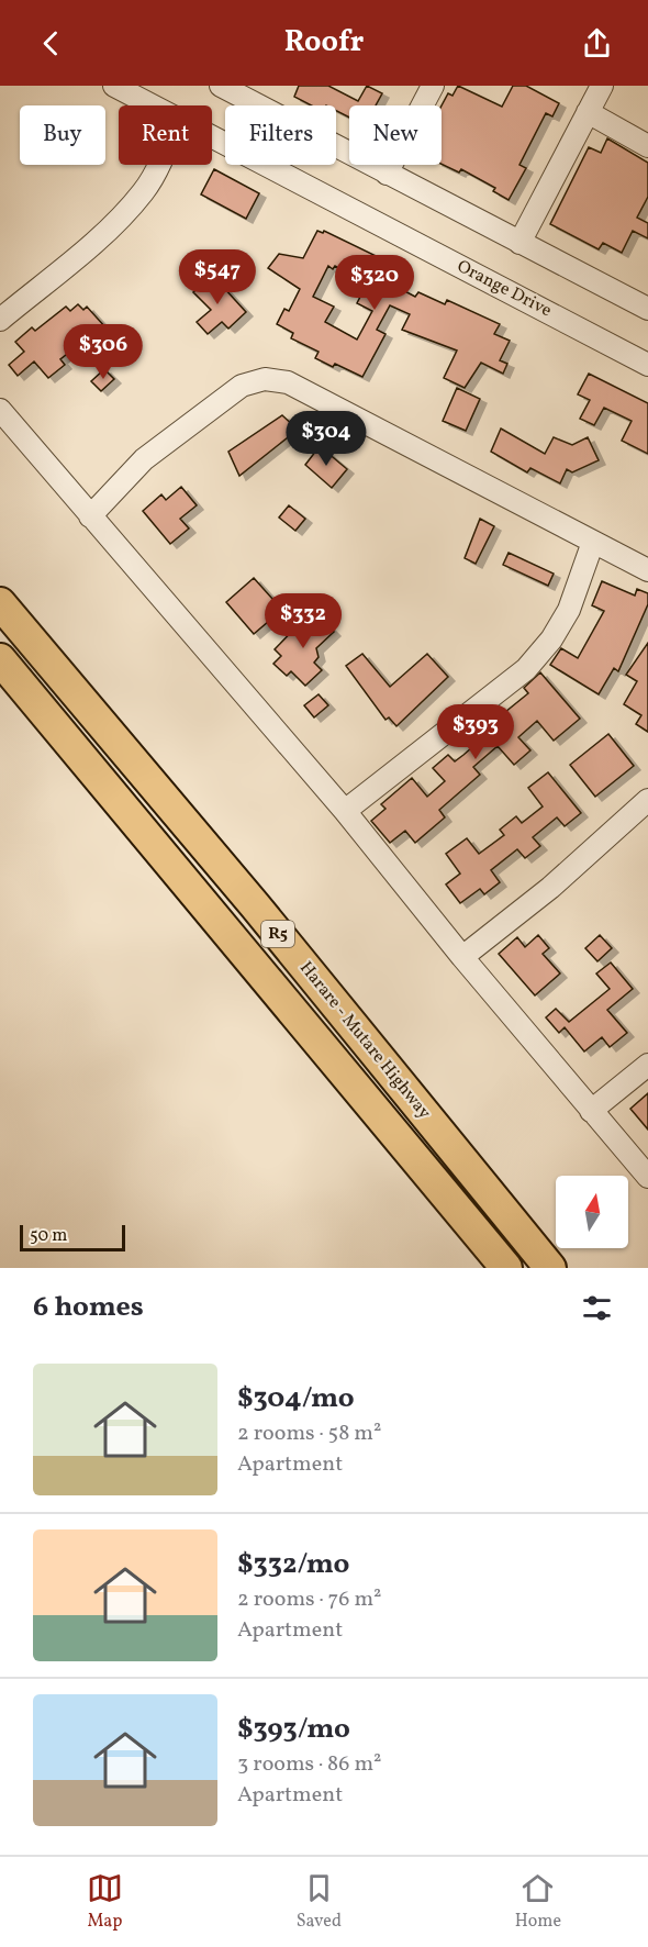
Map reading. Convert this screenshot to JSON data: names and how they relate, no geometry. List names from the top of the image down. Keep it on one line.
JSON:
{"streets":{"highway":["R5","Harare - Mutare Highway"],"street":["Orange Drive"]},"scale_bar":"50 m","north":"top","page":{"header":"Roofr","chip":["Buy","Rent","Filters","New"],"price":["$547","$320","$306","$304","$332","$393"],"scale":"50 m","heading":"6 homes","list":[{"name":"$304/mo","note":"2 rooms · 58 m² · Apartment"},{"name":"$332/mo","note":"2 rooms · 76 m² · Apartment"},{"name":"$393/mo","note":"3 rooms · 86 m² · Apartment"}],"tabs":["Map","Saved","Home"]}}
